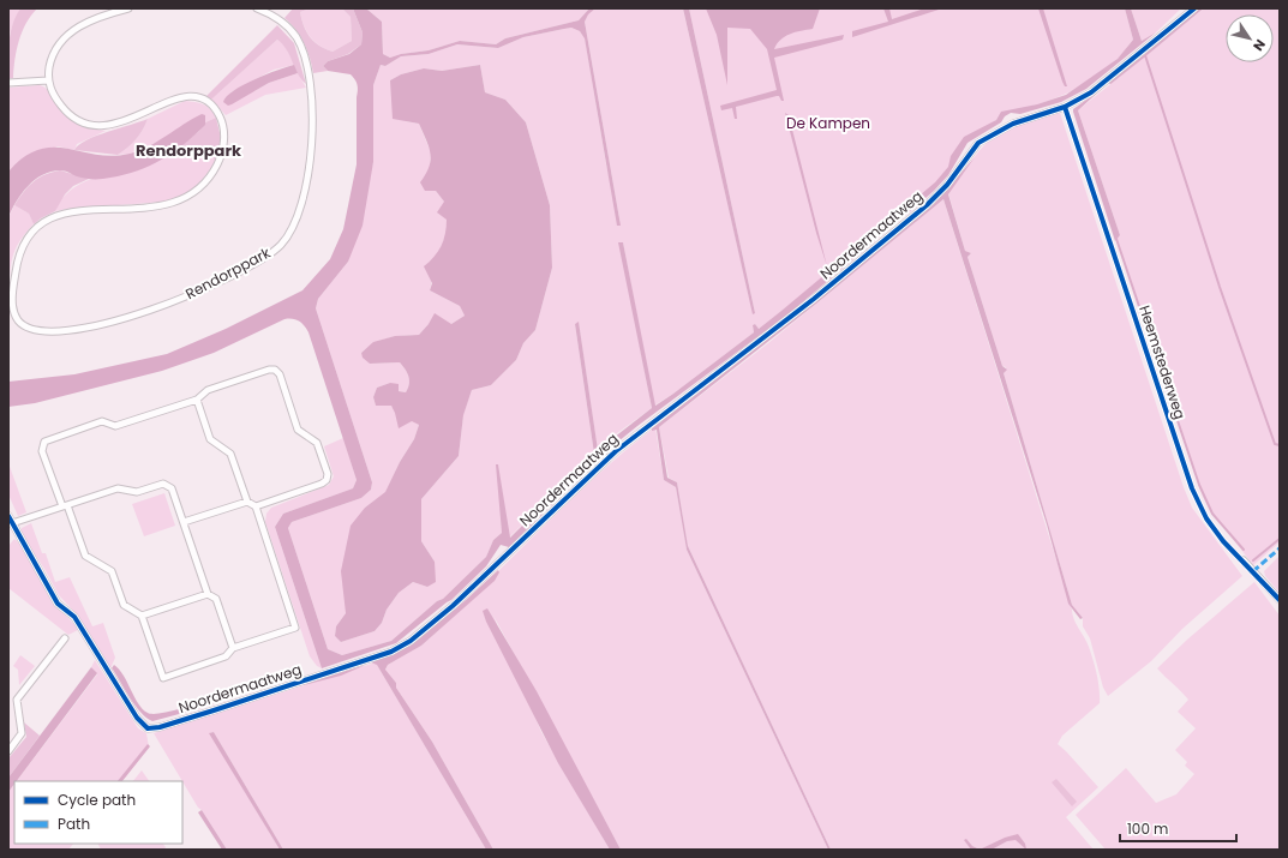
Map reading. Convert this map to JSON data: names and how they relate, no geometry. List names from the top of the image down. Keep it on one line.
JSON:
{"streets":{"street":["Noordermaatweg","Rendorppark"],"cycle path":["Heemstederweg"]},"districts":["Rendorppark"],"parks":["De Kampen"],"legend":["Cycle path","Path"],"scale_bar":"100 m","north":"bottom right"}
